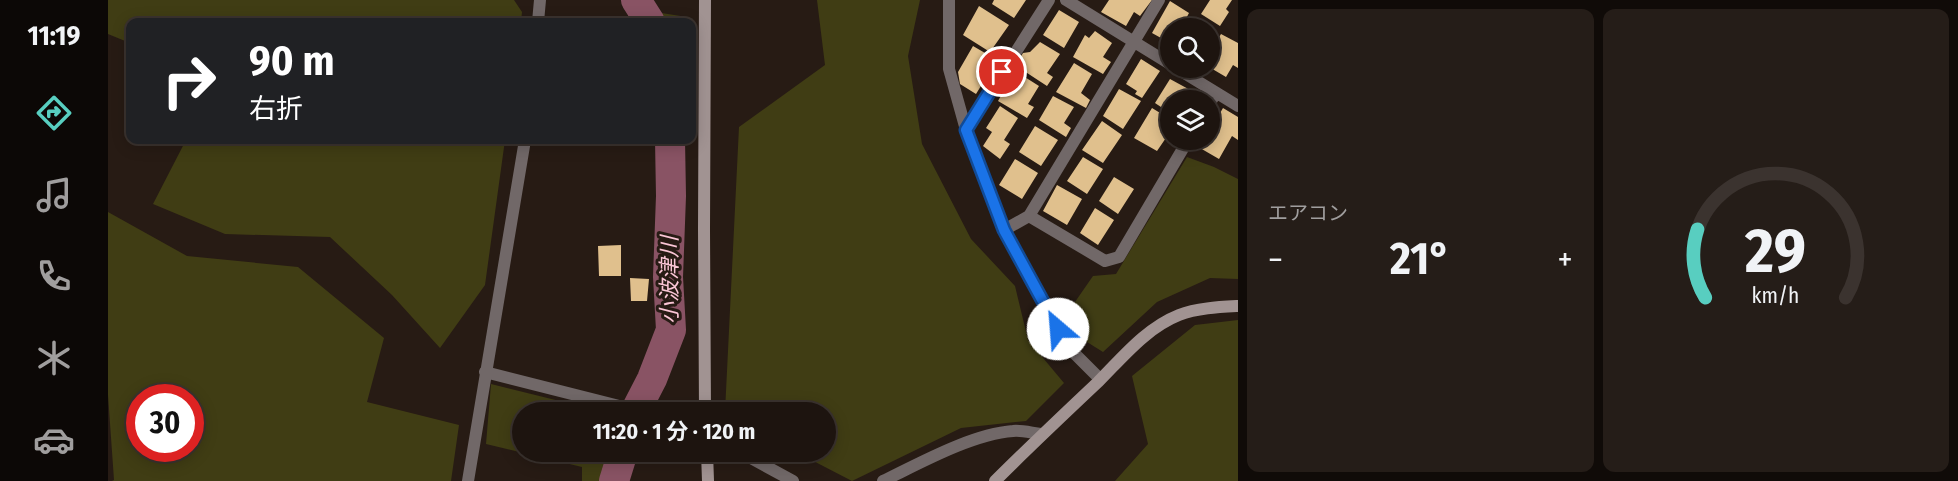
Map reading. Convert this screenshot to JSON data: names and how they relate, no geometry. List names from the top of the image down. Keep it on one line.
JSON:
{"water":["小波津川"],"page":{"tabs":"11:19","tile":"エアコン","turn":["90 m","右折"],"heat":["−","21°","+"],"limit":"30","trip":"11:20 · 1 分 · 120 m","gauge":["29","km/h"]}}
